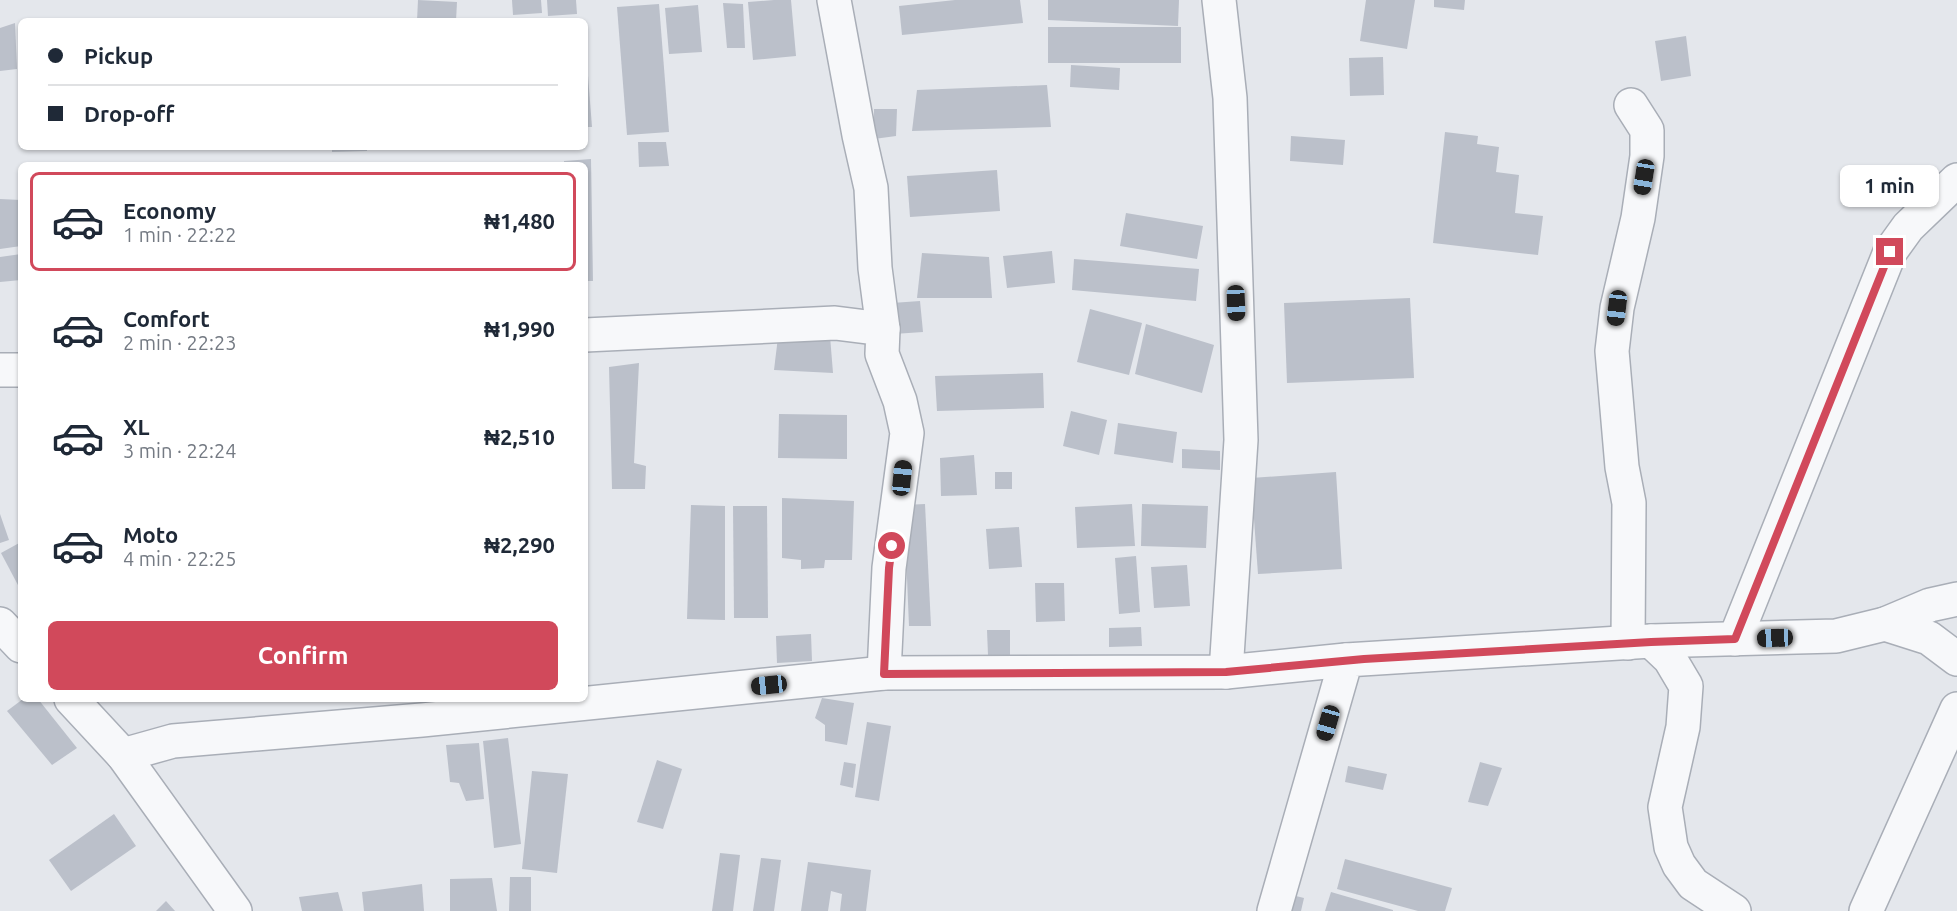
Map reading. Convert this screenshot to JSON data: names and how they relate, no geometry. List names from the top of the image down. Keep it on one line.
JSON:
{"page":{"banner":["Pickup","Drop-off"],"bubble":"1 min","list":[{"name":"Economy","note":"1 min · 22:22","value":"₦1,480"},{"name":"Comfort","note":"2 min · 22:23","value":"₦1,990"},{"name":"XL","note":"3 min · 22:24","value":"₦2,510"},{"name":"Moto","note":"4 min · 22:25","value":"₦2,290"}],"buttons":"Confirm"}}
